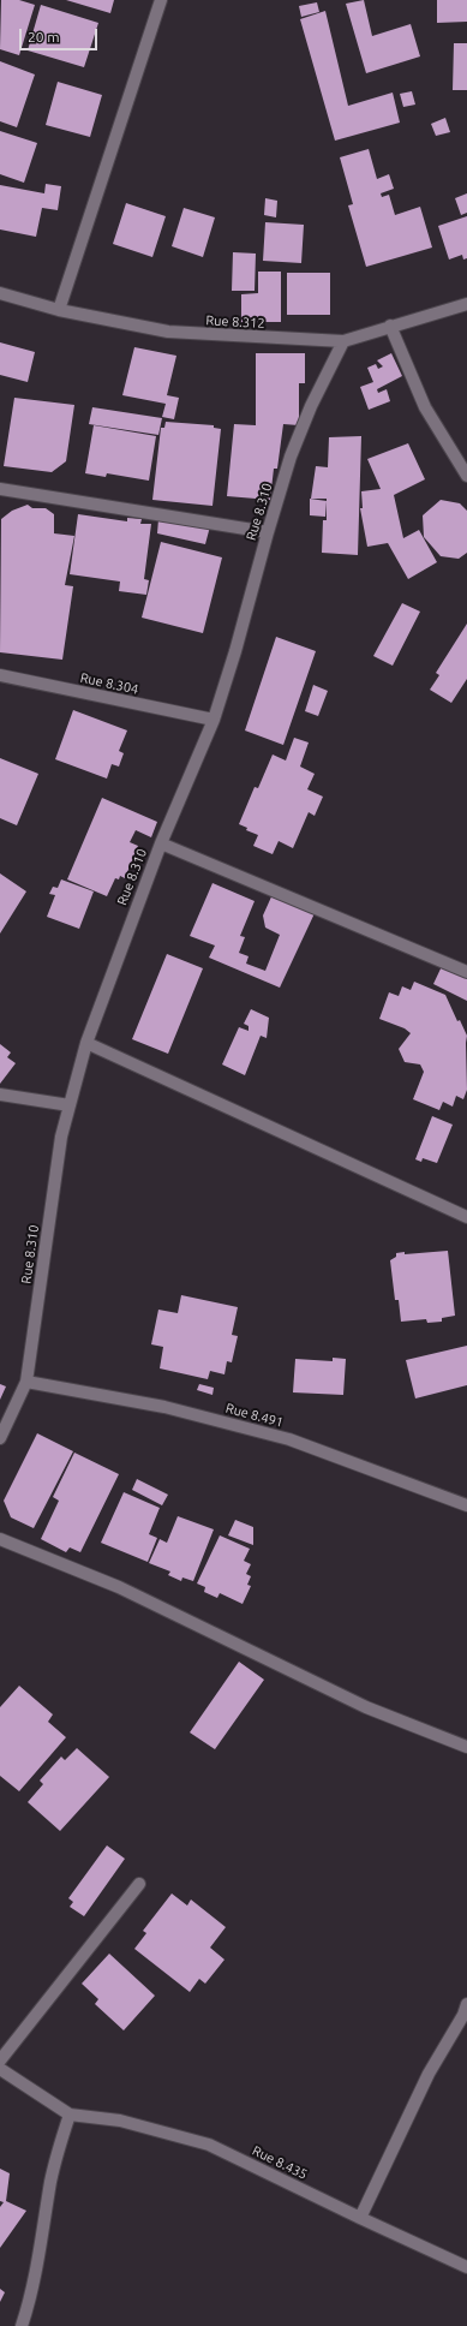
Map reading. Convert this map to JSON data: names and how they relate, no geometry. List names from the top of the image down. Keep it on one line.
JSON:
{"streets":{"street":["Rue 8.312","Rue 8.310","Rue 8.304","Rue 8.491","Rue 8.435"]},"crossings":[["Rue 8.312","Rue 8.310"],["Rue 8.310","Rue 8.304"],["Rue 8.310","Rue 8.491"]],"scale_bar":"20 m"}
